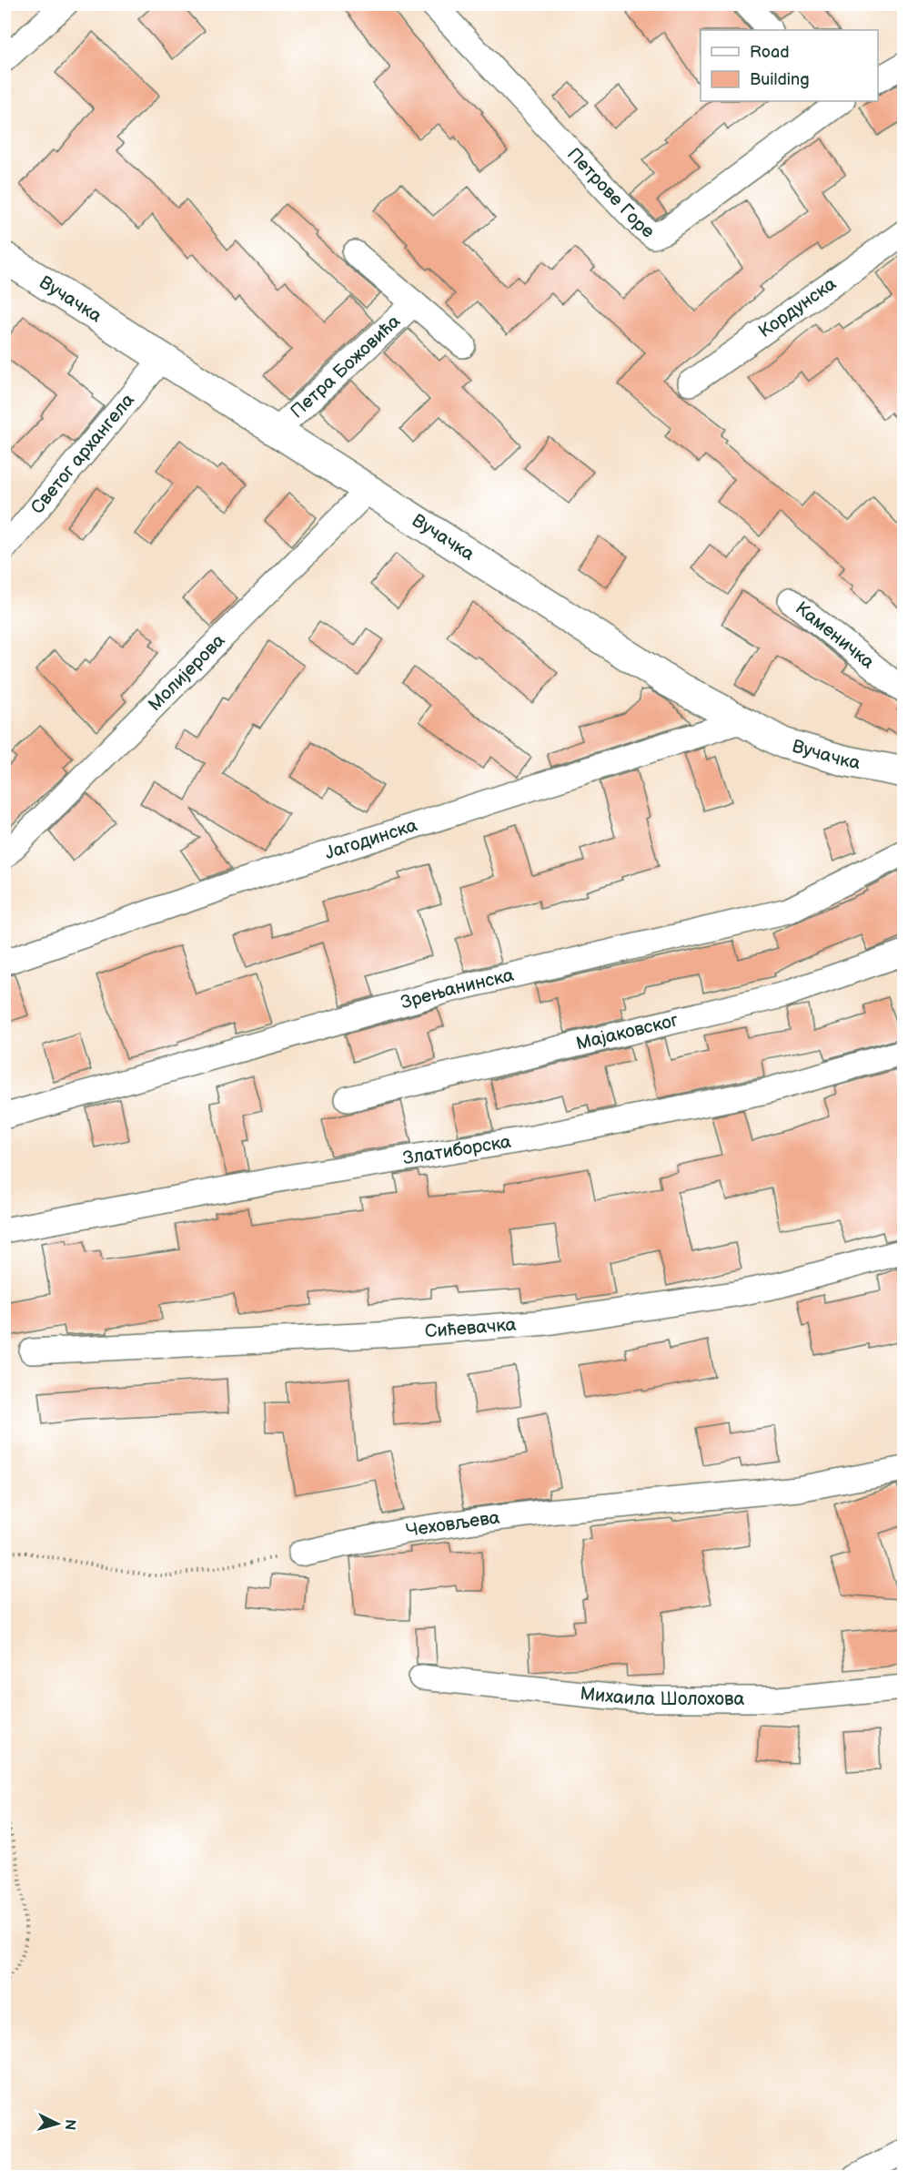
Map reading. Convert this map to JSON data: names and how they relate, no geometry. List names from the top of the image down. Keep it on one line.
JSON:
{"streets":{"street":["Петрове Горе","Вучачка","Кордунска","Петра Божовића","Светог архангела","Каменичка","Молијерова","Јагодинска","Зрењанинска","Мајаковског","Златиборска","Сићевачка","Чеховљева","Михаила Шолохова"]},"crossings":[["Вучачка","Петра Божовића"],["Вучачка","Светог архангела"],["Вучачка","Молијерова"],["Вучачка","Јагодинска"]],"legend":["Road","Building"],"north":"right"}
